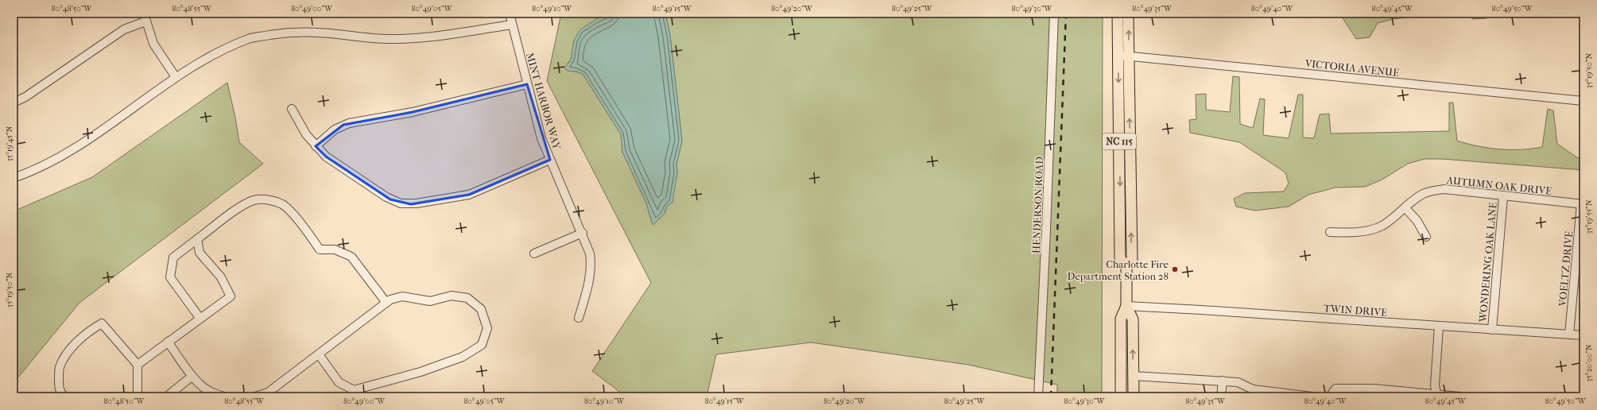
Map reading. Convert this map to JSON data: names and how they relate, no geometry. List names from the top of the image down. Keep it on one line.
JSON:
{"streets":{"main road":["NC 115"],"street":["VICTORIA AVENUE","MINT HARBOR WAY","AUTUMN OAK DRIVE","HENDERSON ROAD","WONDERING OAK LANE","VOELTZ DRIVE","TWIN DRIVE"]},"crossings":[["VICTORIA AVENUE","NC 115"],["NC 115","TWIN DRIVE"],["AUTUMN OAK DRIVE","WONDERING OAK LANE"],["AUTUMN OAK DRIVE","VOELTZ DRIVE"],["WONDERING OAK LANE","TWIN DRIVE"],["VOELTZ DRIVE","TWIN DRIVE"]],"places":["Charlotte Fire Department Station 28"],"coordinates":["80°48'50\"W","80°48'55\"W","80°49'00\"W","80°49'05\"W","80°49'10\"W","80°49'15\"W","80°49'20\"W","80°49'25\"W","80°49'30\"W","80°49'35\"W","80°49'40\"W","80°49'45\"W","80°49'50\"W","35°19'50\"N","35°19'45\"N","35°19'55\"N","35°20'00\"N"]}
